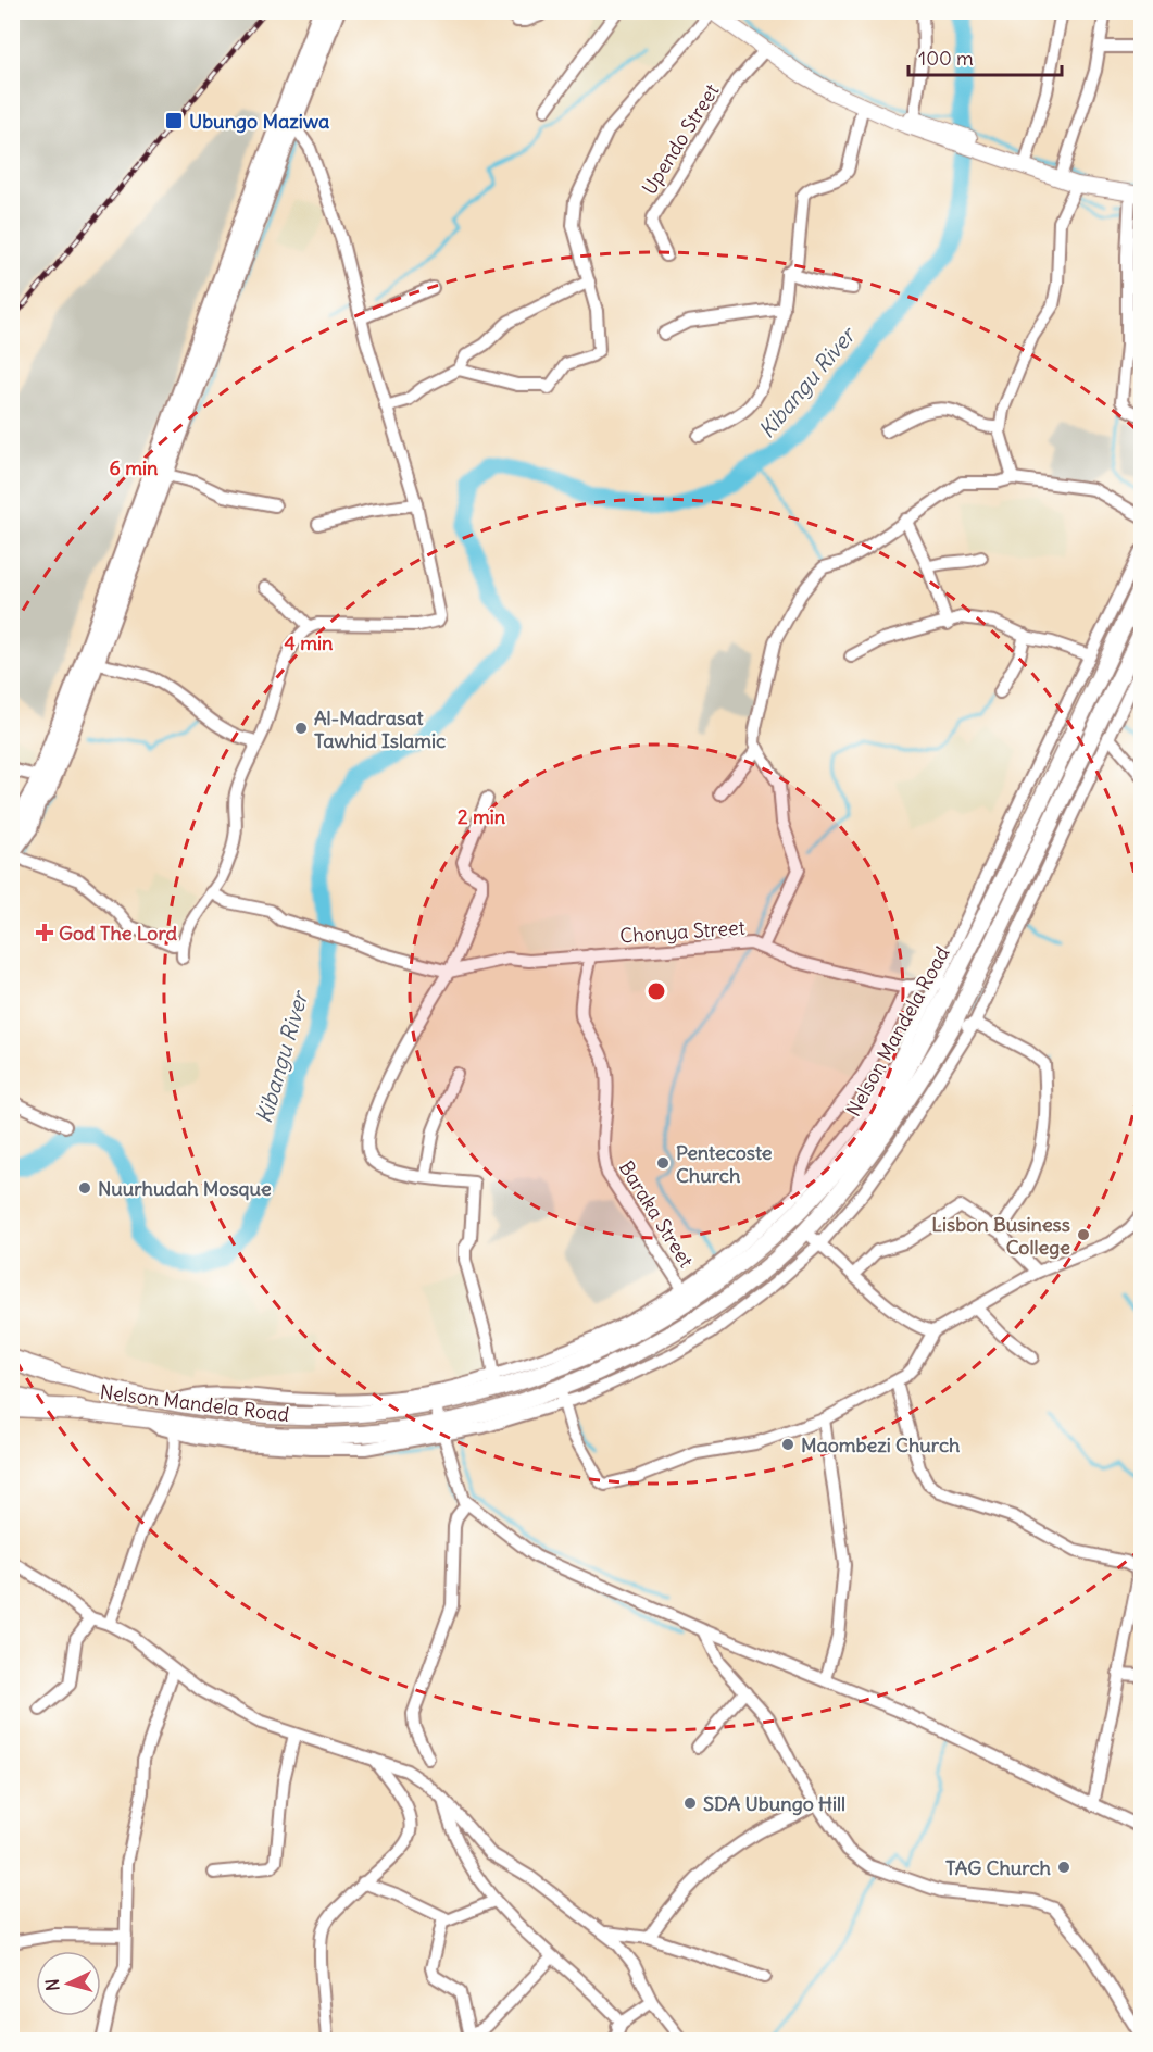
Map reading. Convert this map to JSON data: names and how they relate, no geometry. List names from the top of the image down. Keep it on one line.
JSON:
{"streets":{"main road":["Nelson Mandela Road"],"street":["Upendo Street","Chonya Street","Baraka Street"]},"crossings":[["Chonya Street","Nelson Mandela Road"],["Chonya Street","Baraka Street"],["Nelson Mandela Road","Baraka Street"]],"water":["Kibangu River"],"places":{"transit":["Ubungo Maziwa"],"other":["Al-Madrasat Tawhid Islamic","Pentecoste Church","Nuurhudah Mosque","Lisbon Business College","Maombezi Church","SDA Ubungo Hill","TAG Church"],"health":["God The Lord"]},"scale_bar":"100 m","north":"left","rings":["6 min","4 min","2 min"]}
